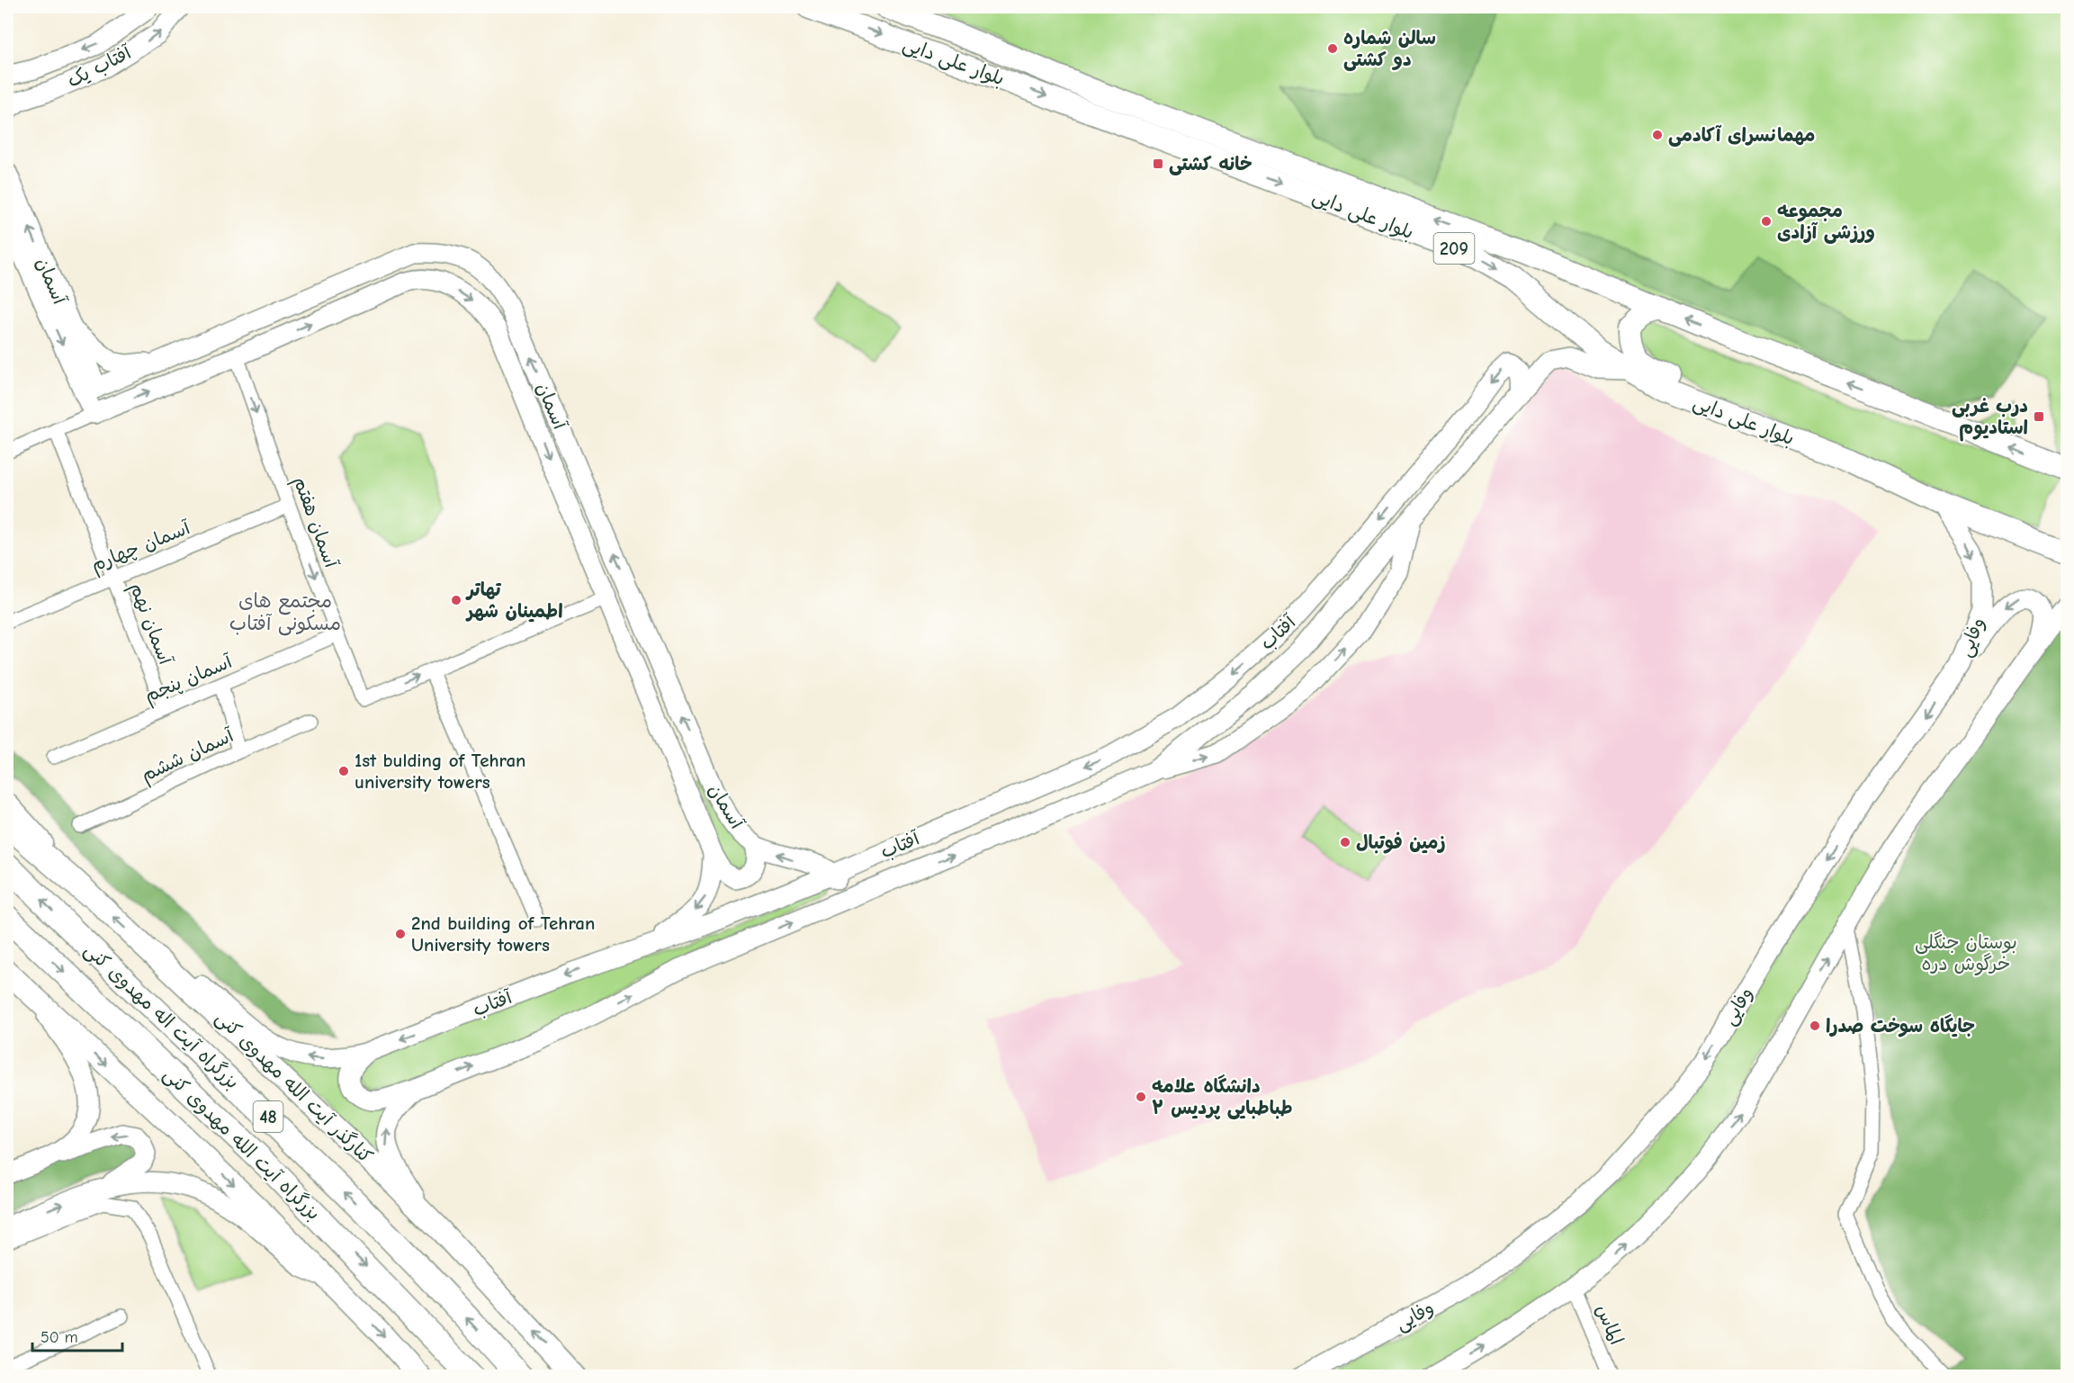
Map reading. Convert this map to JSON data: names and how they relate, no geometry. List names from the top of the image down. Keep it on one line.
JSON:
{"streets":{"highway":["بزرگراه آیت اله مهدوی کنی","48","بزرگراه آیت الله مهدوی کنی"],"main road":["بلوار علی دایی","209","کنارگذر آیت الله مهدوی کنی"],"street":["آفتاب یک","آسمان","آسمان هفتم","آسمان چهارم","آسمان نهم","آفتاب","وفایی","آسمان پنجم","آسمان ششم","الماس"]},"crossings":[["بلوار علی دایی","آفتاب"],["بلوار علی دایی","وفایی"],["آسمان","آسمان هفتم"],["آسمان","آفتاب"],["آسمان هفتم","آسمان چهارم"],["آسمان هفتم","آسمان پنجم"],["آسمان چهارم","آسمان نهم"],["آسمان نهم","آسمان پنجم"],["آفتاب","کنارگذر آیت الله مهدوی کنی"]],"one_way":["آسمان هفتم","بزرگراه آیت اله مهدوی کنی","بزرگراه آیت الله مهدوی کنی"],"districts":["مجتمع های مسکونی آفتاب"],"parks":["بوستان جنگلی خرگوش دره"],"places":{"other":["سالن شماره دو کشتی","مهمانسرای آکادمی","مجموعه ورزشی آزادی","تهاتر اطمینان شهر","1st bulding of Tehran university towers","زمین فوتبال","2nd building of Tehran University towers","جایگاه سوخت صدرا","دانشگاه علامه طباطبایی پردیس ۲"],"transit":["خانه کشتی","درب غربی استادیوم"]},"scale_bar":"50 m"}
